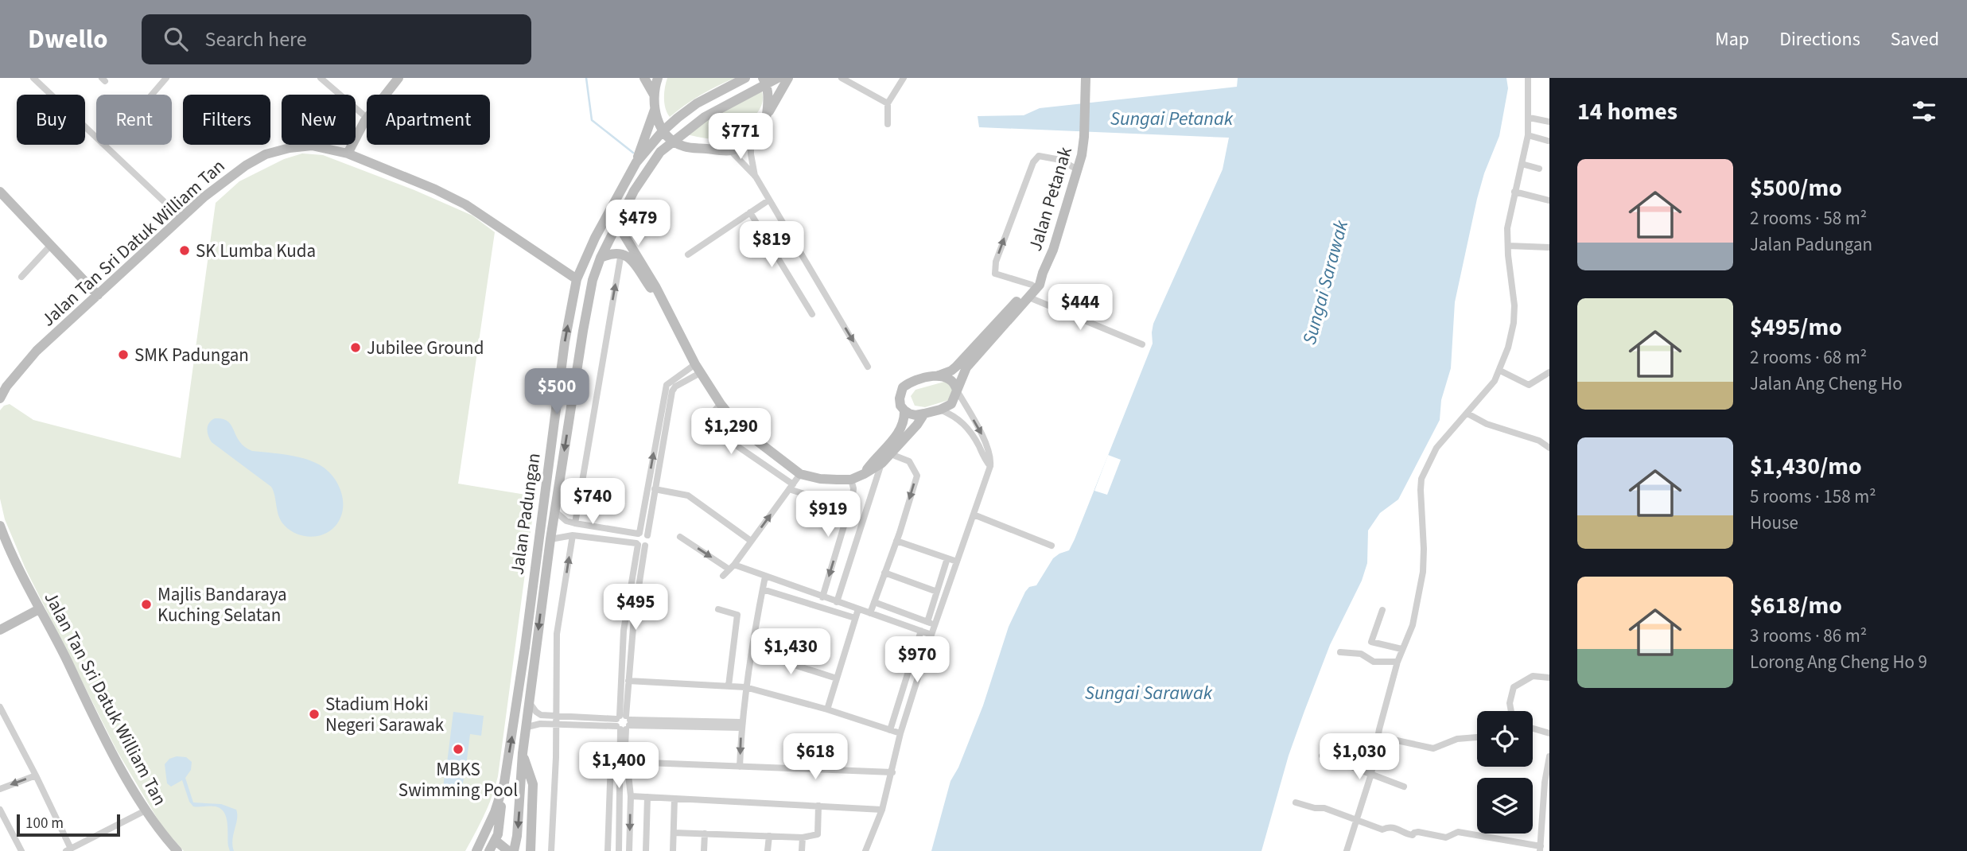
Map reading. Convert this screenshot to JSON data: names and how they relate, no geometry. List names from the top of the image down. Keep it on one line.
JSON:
{"streets":{"street":["Jalan Petanak","Jalan Tan Sri Datuk William Tan","Jalan Padungan"]},"crossings":[["Jalan Tan Sri Datuk William Tan","Jalan Padungan"]],"water":["Sungai Petanak","Sungai Sarawak"],"places":["SK Lumba Kuda","Jubilee Ground","SMK Padungan","Majlis Bandaraya Kuching Selatan","Stadium Hoki Negeri Sarawak","MBKS Swimming Pool"],"scale_bar":"100 m","page":{"header":"Dwello","search":"Search here","nav":["Map","Directions","Saved"],"heading":"14 homes","chip":["Buy","Rent","Filters","New","Apartment"],"price":["$771","$479","$819","$444","$500","$1,290","$740","$919","$495","$1,430","$970","$618","$1,030","$1,400"],"list":[{"name":"$500/mo","note":"2 rooms · 58 m² · Jalan Padungan"},{"name":"$495/mo","note":"2 rooms · 68 m² · Jalan Ang Cheng Ho"},{"name":"$1,430/mo","note":"5 rooms · 158 m² · House"},{"name":"$618/mo","note":"3 rooms · 86 m² · Lorong Ang Cheng Ho 9"}],"scale":"100 m"}}
